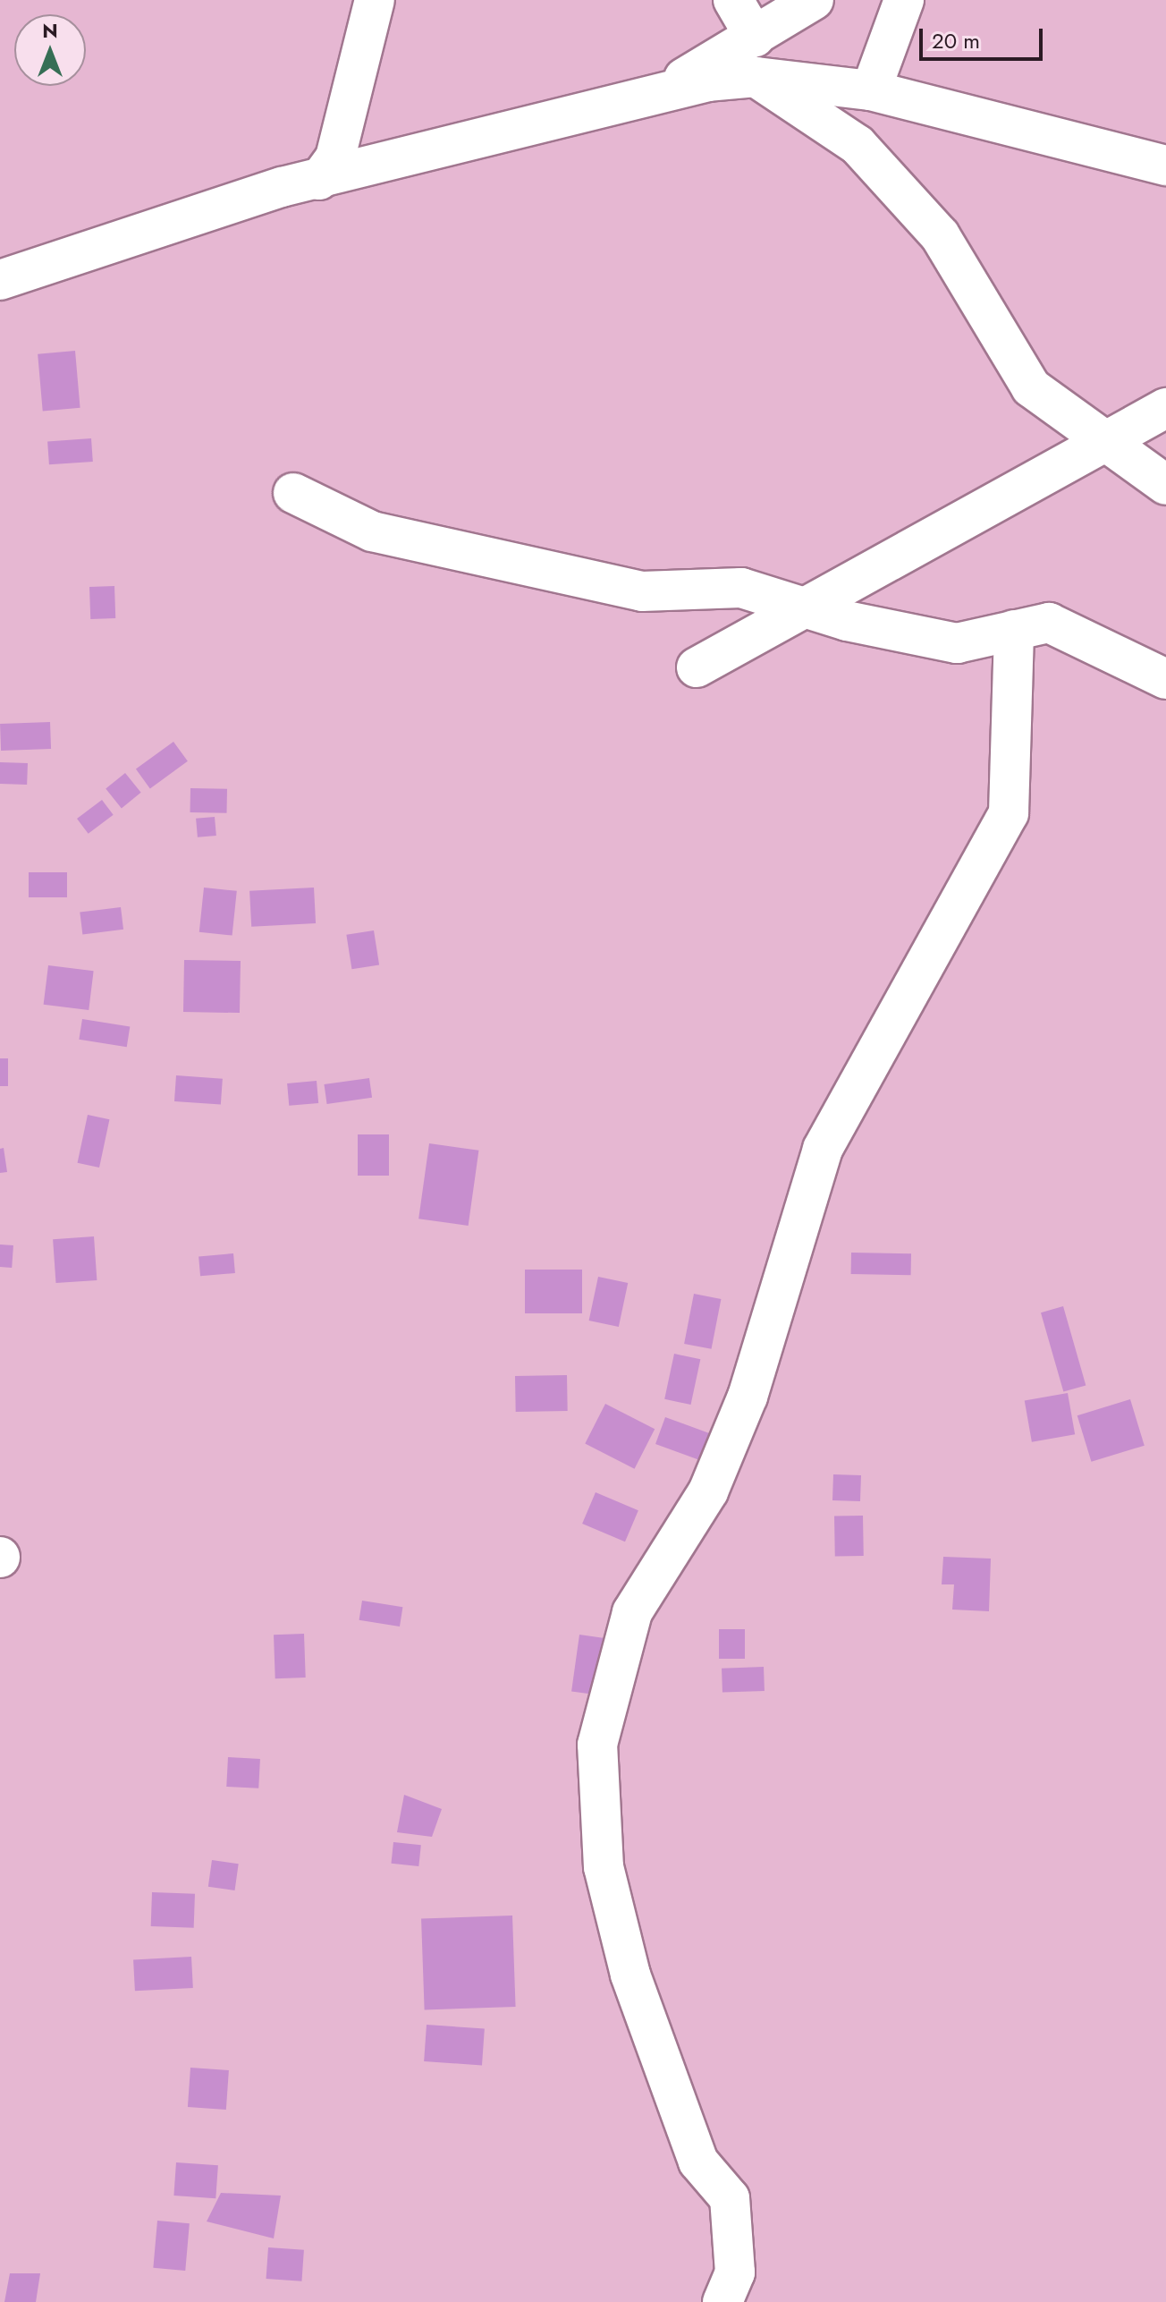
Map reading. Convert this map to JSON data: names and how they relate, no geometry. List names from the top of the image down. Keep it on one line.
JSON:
{"scale_bar":"20 m","north":"top"}
